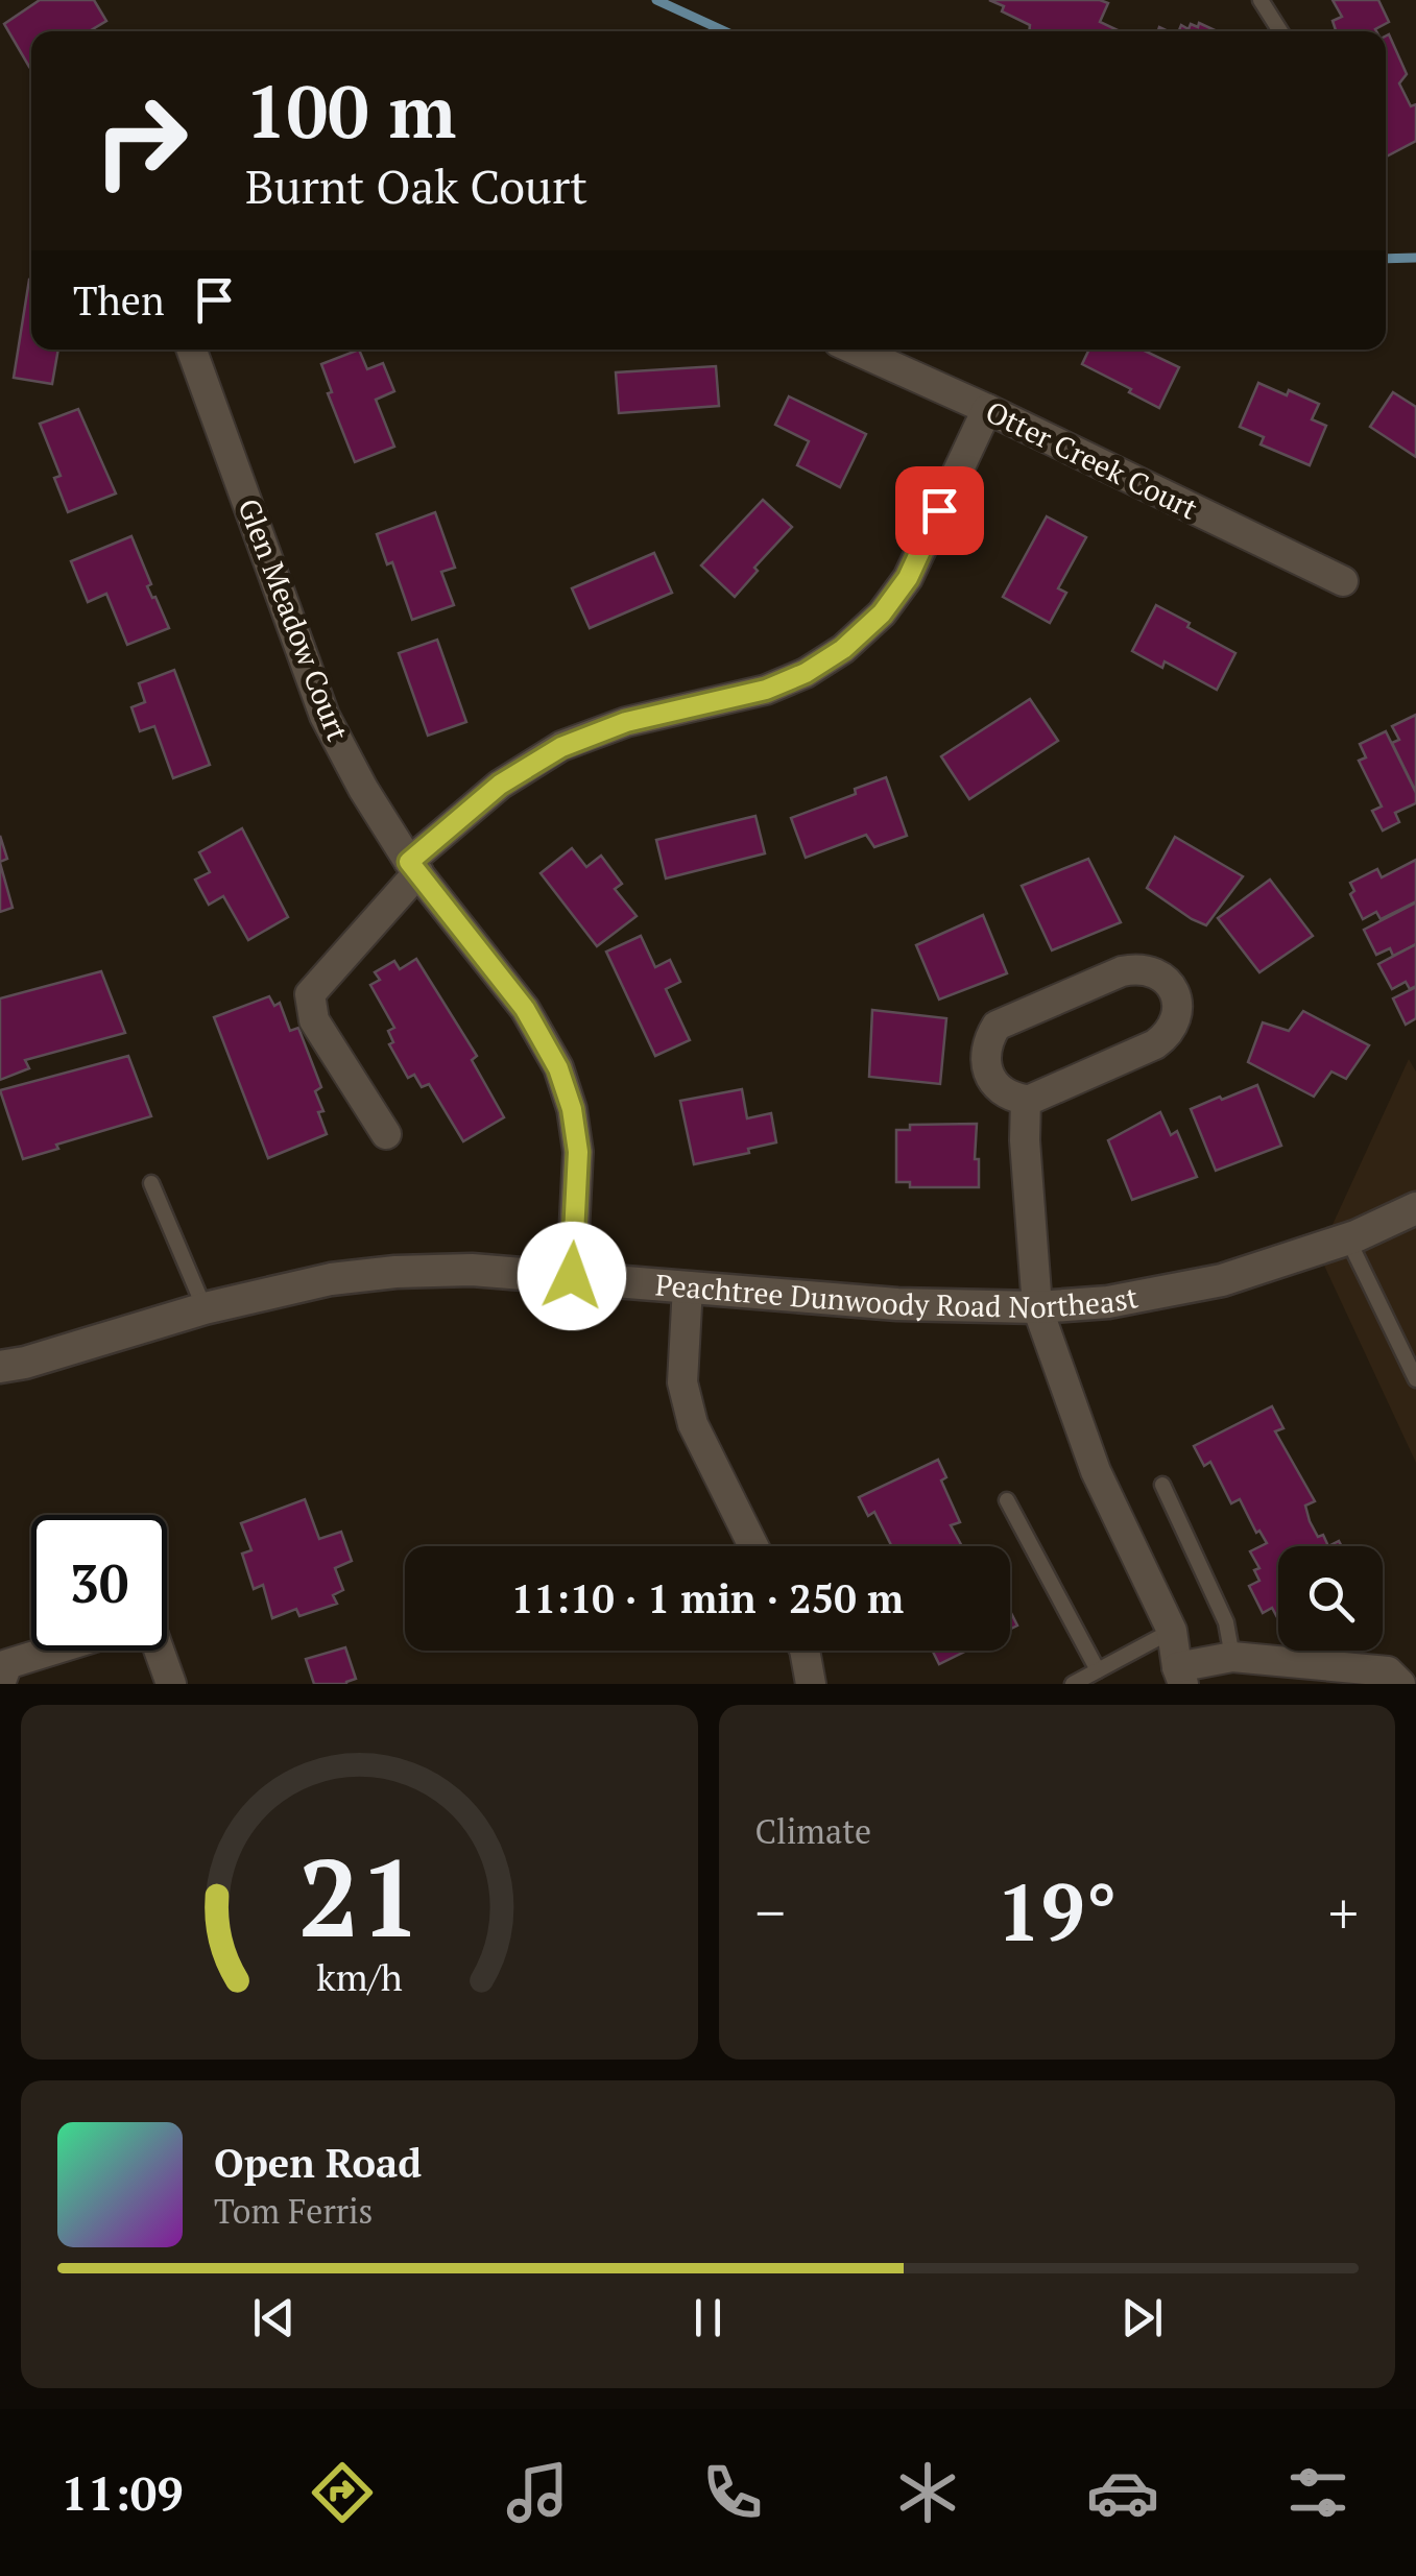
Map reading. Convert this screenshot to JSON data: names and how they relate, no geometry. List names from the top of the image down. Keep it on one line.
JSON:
{"streets":{"street":["Otter Creek Court","Glen Meadow Court","Peachtree Dunwoody Road Northeast"]},"crossings":[["Glen Meadow Court","Peachtree Dunwoody Road Northeast"]],"page":{"turn":["100 m","Burnt Oak Court"],"then":"Then","limit":"30","trip":"11:10 · 1 min · 250 m","tile":"Climate","heat":["−","19°","+"],"song":["Open Road","Tom Ferris"],"tabs":"11:09","gauge":["21","km/h"]}}
